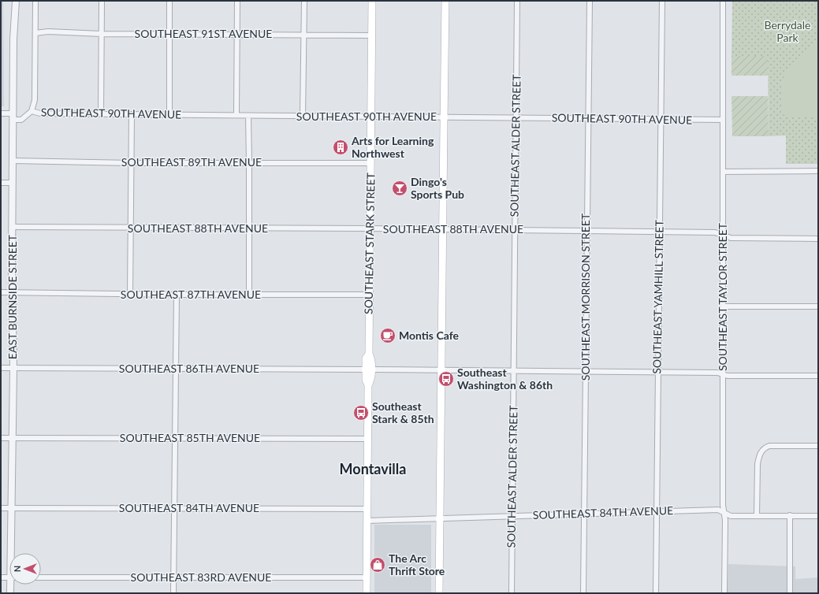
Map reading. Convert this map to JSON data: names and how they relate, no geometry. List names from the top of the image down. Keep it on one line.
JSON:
{"streets":{"main road":["SOUTHEAST STARK STREET"],"street":["SOUTHEAST 91ST AVENUE","SOUTHEAST 90TH AVENUE","SOUTHEAST ALDER STREET","SOUTHEAST 89TH AVENUE","SOUTHEAST 88TH AVENUE","SOUTHEAST 87TH AVENUE","EAST BURNSIDE STREET","SOUTHEAST MORRISON STREET","SOUTHEAST YAMHILL STREET","SOUTHEAST TAYLOR STREET","SOUTHEAST 86TH AVENUE","SOUTHEAST 85TH AVENUE","SOUTHEAST 84TH AVENUE","SOUTHEAST 83RD AVENUE"]},"crossings":[["SOUTHEAST 91ST AVENUE","SOUTHEAST STARK STREET"],["SOUTHEAST 90TH AVENUE","SOUTHEAST ALDER STREET"],["SOUTHEAST 90TH AVENUE","SOUTHEAST STARK STREET"],["SOUTHEAST 90TH AVENUE","EAST BURNSIDE STREET"],["SOUTHEAST 90TH AVENUE","SOUTHEAST MORRISON STREET"],["SOUTHEAST 90TH AVENUE","SOUTHEAST YAMHILL STREET"],["SOUTHEAST 90TH AVENUE","SOUTHEAST TAYLOR STREET"],["SOUTHEAST ALDER STREET","SOUTHEAST 88TH AVENUE"],["SOUTHEAST ALDER STREET","SOUTHEAST 86TH AVENUE"],["SOUTHEAST ALDER STREET","SOUTHEAST 84TH AVENUE"],["SOUTHEAST 89TH AVENUE","SOUTHEAST STARK STREET"],["SOUTHEAST 89TH AVENUE","EAST BURNSIDE STREET"],["SOUTHEAST 88TH AVENUE","SOUTHEAST STARK STREET"],["SOUTHEAST 88TH AVENUE","EAST BURNSIDE STREET"],["SOUTHEAST 88TH AVENUE","SOUTHEAST MORRISON STREET"],["SOUTHEAST 88TH AVENUE","SOUTHEAST YAMHILL STREET"],["SOUTHEAST 88TH AVENUE","SOUTHEAST TAYLOR STREET"],["SOUTHEAST STARK STREET","SOUTHEAST 87TH AVENUE"],["SOUTHEAST STARK STREET","SOUTHEAST 86TH AVENUE"],["SOUTHEAST STARK STREET","SOUTHEAST 85TH AVENUE"],["SOUTHEAST STARK STREET","SOUTHEAST 84TH AVENUE"],["SOUTHEAST STARK STREET","SOUTHEAST 83RD AVENUE"],["SOUTHEAST 87TH AVENUE","EAST BURNSIDE STREET"],["EAST BURNSIDE STREET","SOUTHEAST 86TH AVENUE"],["EAST BURNSIDE STREET","SOUTHEAST 85TH AVENUE"],["EAST BURNSIDE STREET","SOUTHEAST 84TH AVENUE"],["SOUTHEAST MORRISON STREET","SOUTHEAST 86TH AVENUE"],["SOUTHEAST MORRISON STREET","SOUTHEAST 84TH AVENUE"],["SOUTHEAST YAMHILL STREET","SOUTHEAST 86TH AVENUE"],["SOUTHEAST YAMHILL STREET","SOUTHEAST 84TH AVENUE"],["SOUTHEAST TAYLOR STREET","SOUTHEAST 86TH AVENUE"],["SOUTHEAST TAYLOR STREET","SOUTHEAST 84TH AVENUE"]],"districts":["Montavilla"],"parks":["Berrydale Park"],"places":{"building":["Arts for Learning Northwest"],"bar":["Dingo's Sports Pub"],"cafe":["Montis Cafe"],"bus stop":["Southeast Washington & 86th","Southeast Stark & 85th"],"shop":["The Arc Thrift Store"]},"north":"left"}
